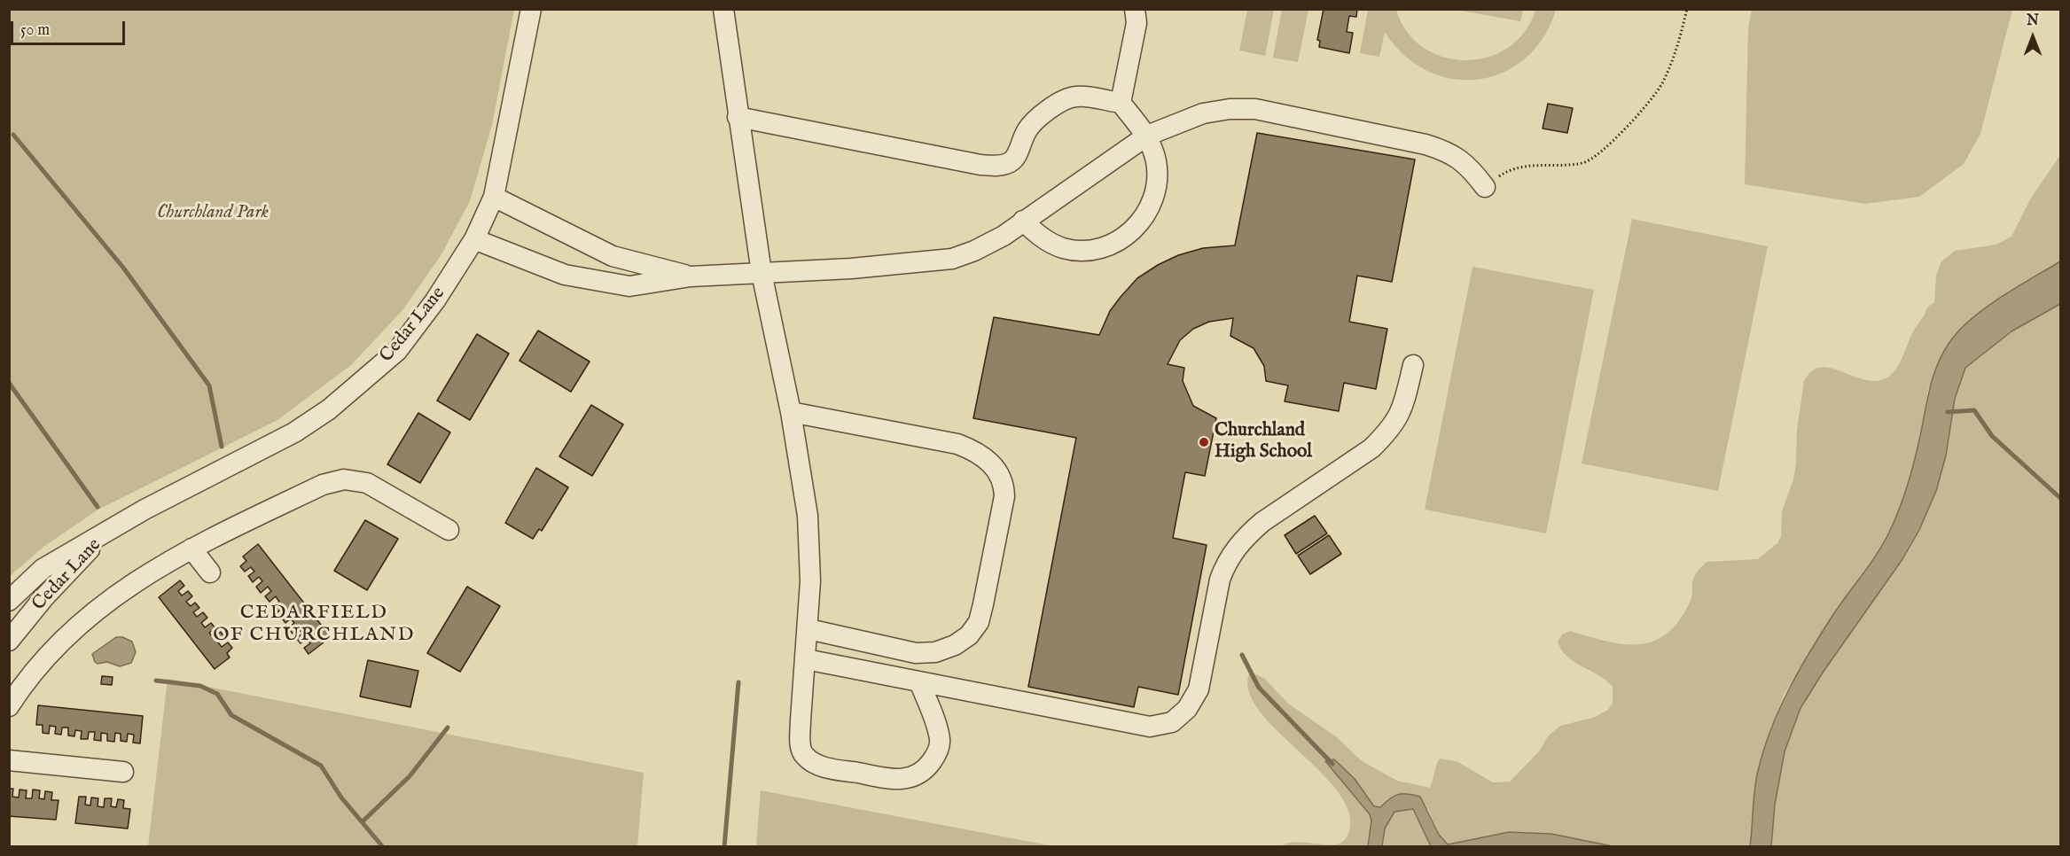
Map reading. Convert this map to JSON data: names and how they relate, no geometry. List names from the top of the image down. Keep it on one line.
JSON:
{"streets":{"street":["Cedar Lane"]},"districts":["CEDARFIELD OF CHURCHLAND"],"parks":["Churchland Park"],"places":["Churchland High School"],"scale_bar":"50 m","north":"top"}
